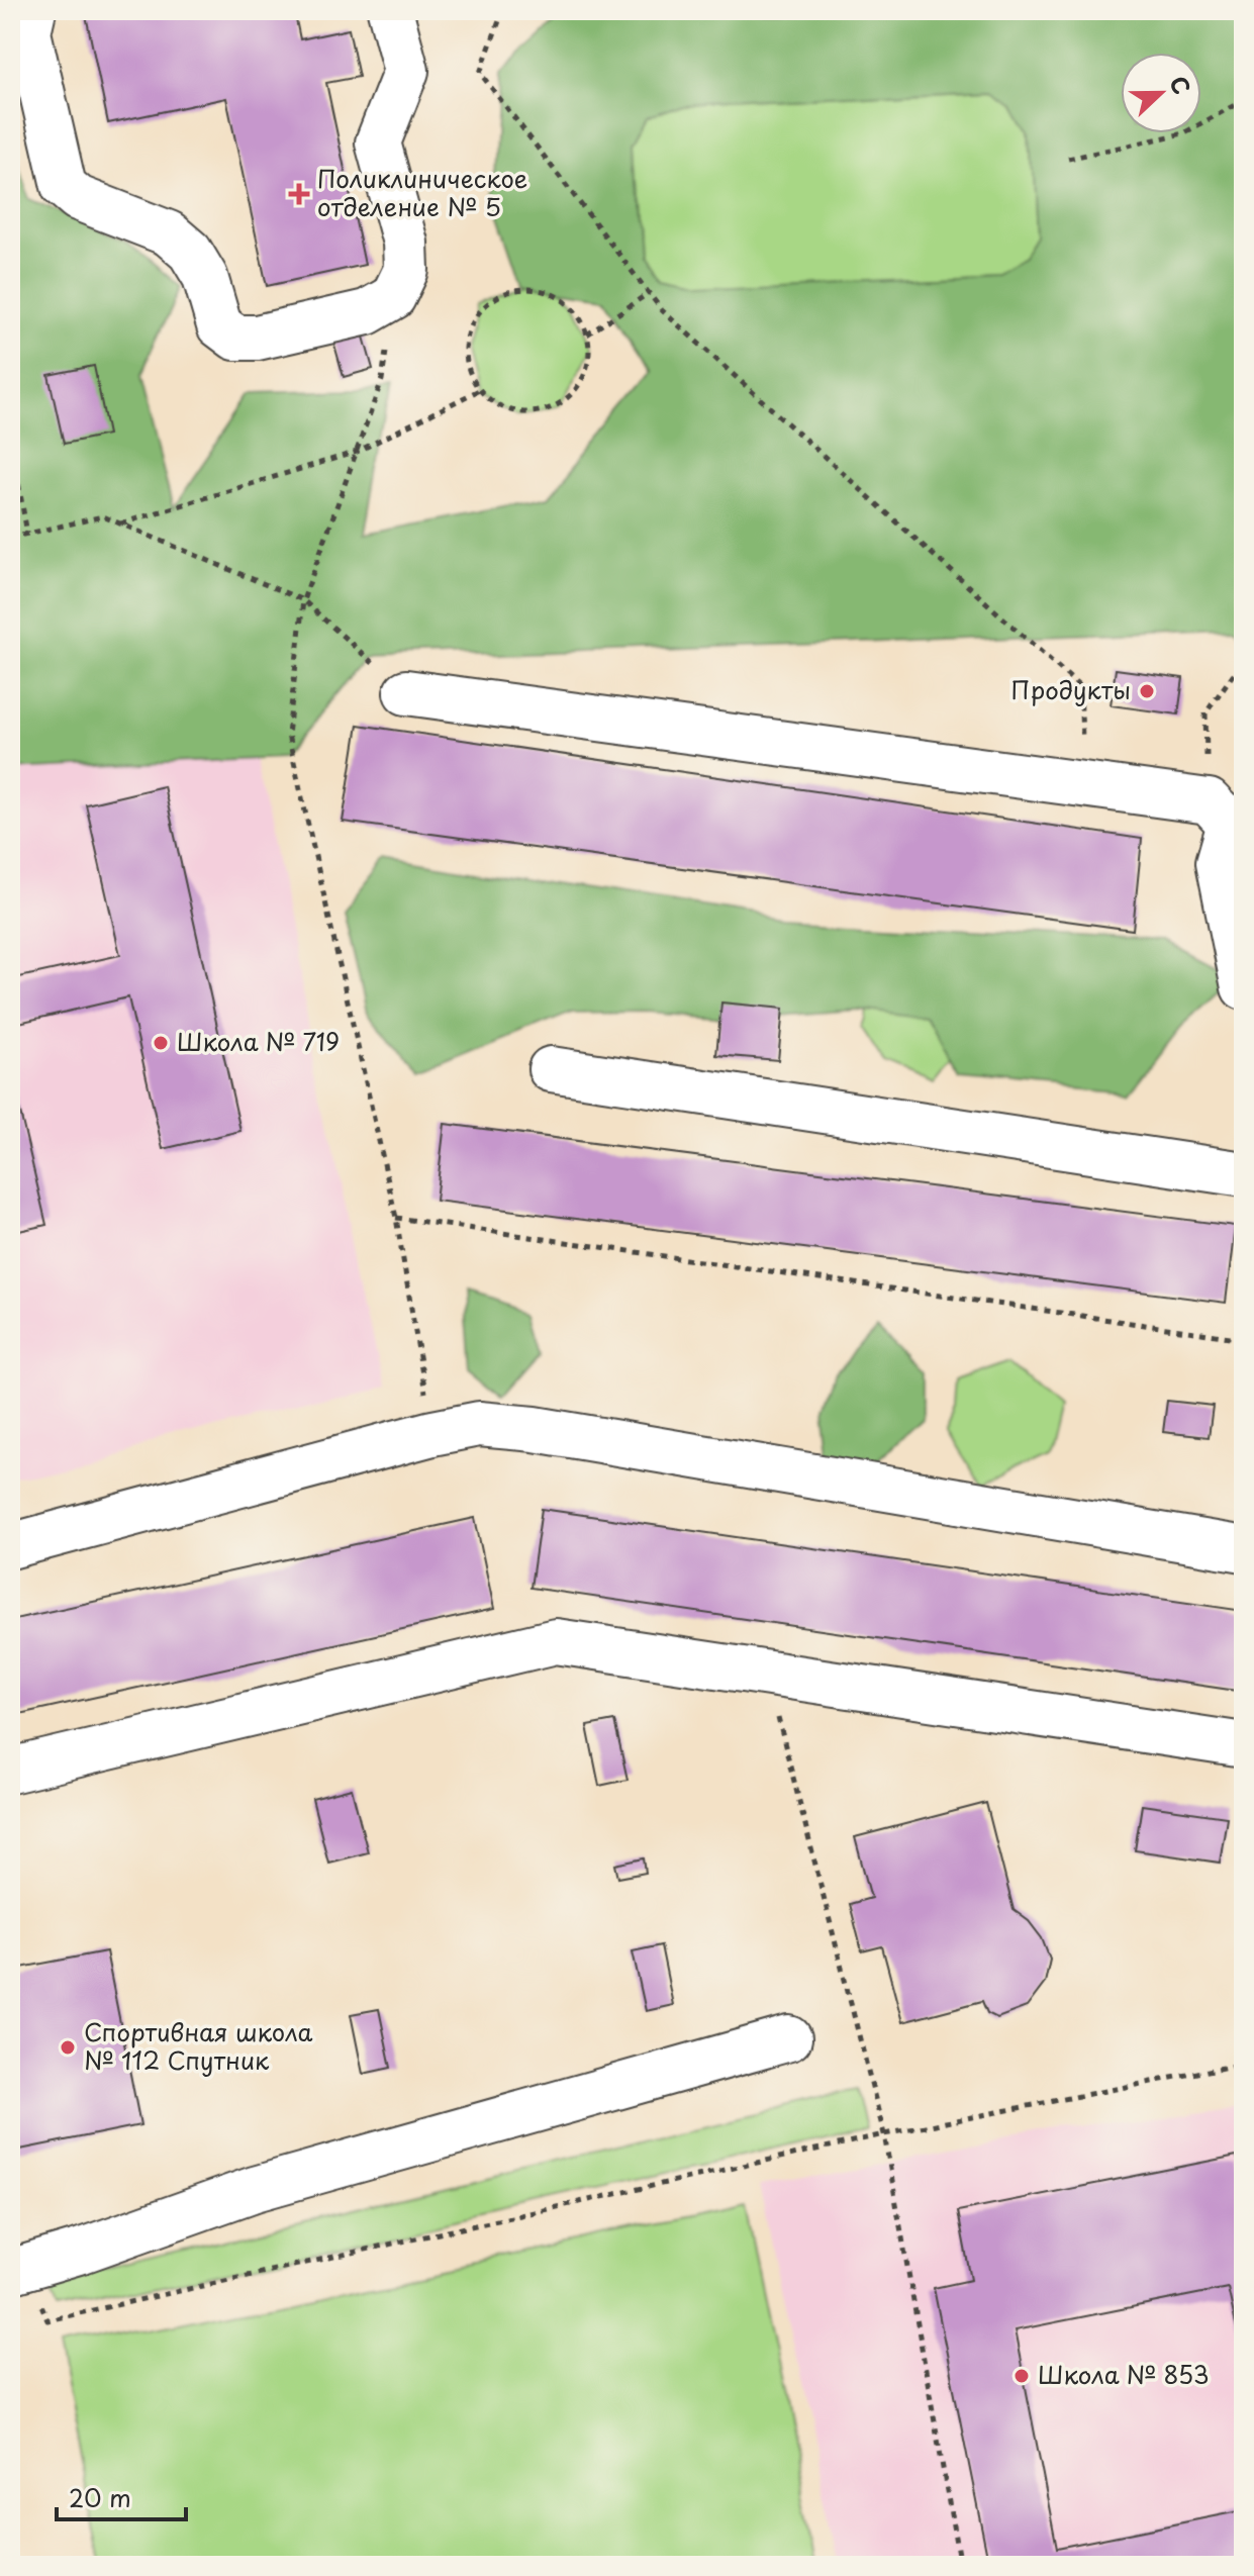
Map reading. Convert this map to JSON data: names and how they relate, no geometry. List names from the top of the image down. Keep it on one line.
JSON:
{"places":{"health":["Поликлиническое отделение № 5"],"other":["Продукты","Школа № 719","Спортивная школа № 112 Спутник","Школа № 853"]},"scale_bar":"20 m","north":"right"}
